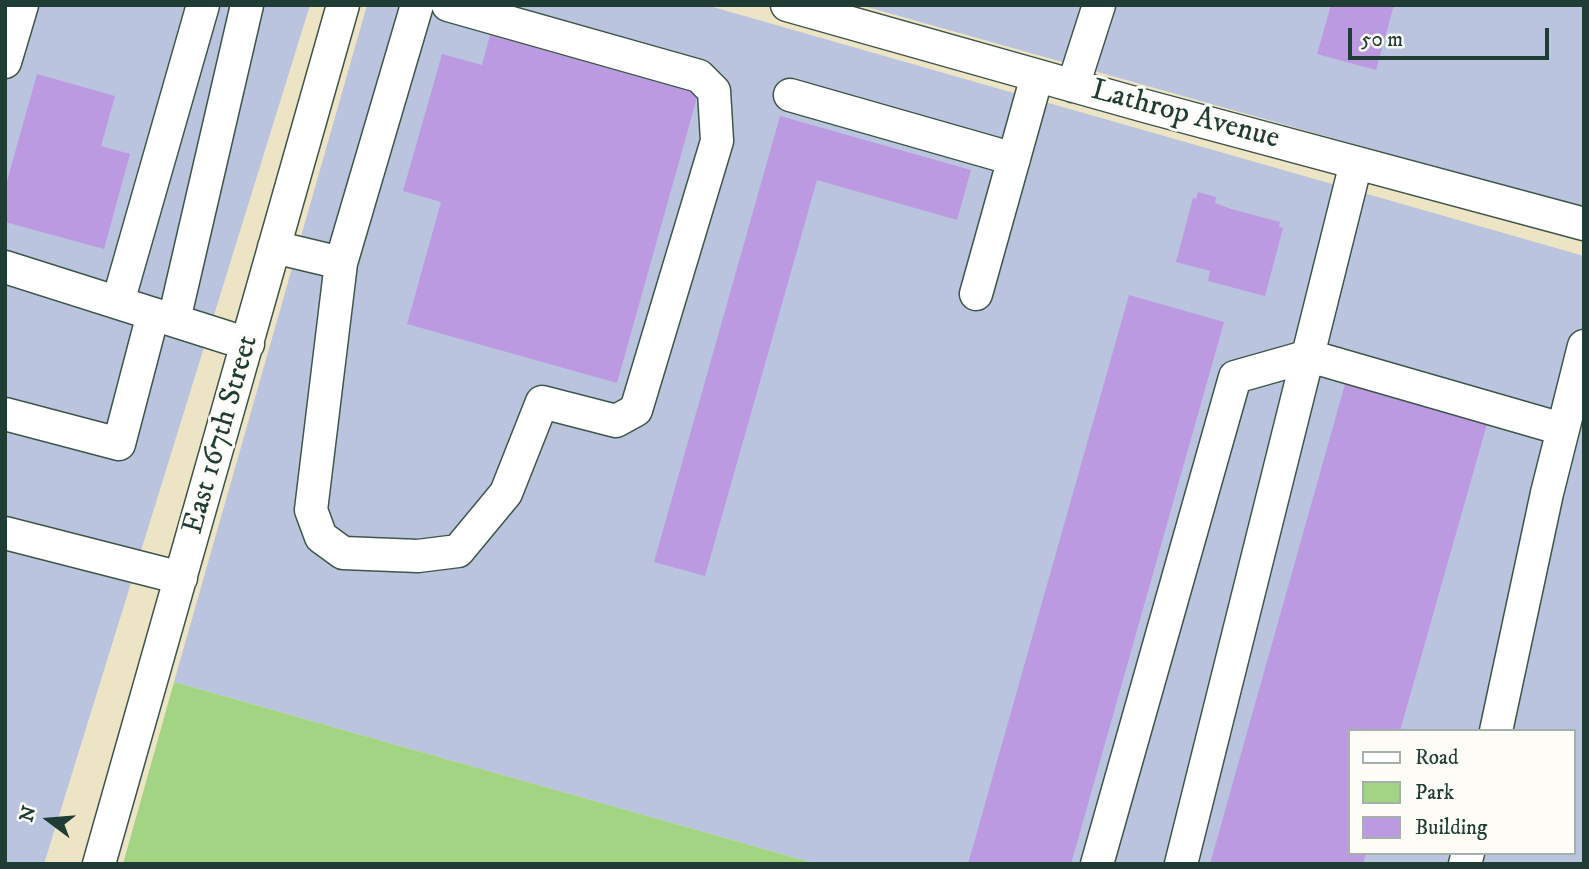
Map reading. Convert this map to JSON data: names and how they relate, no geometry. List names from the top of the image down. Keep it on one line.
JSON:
{"streets":{"street":["Lathrop Avenue","East 167th Street"]},"legend":["Road","Park","Building"],"scale_bar":"50 m","north":"left"}
